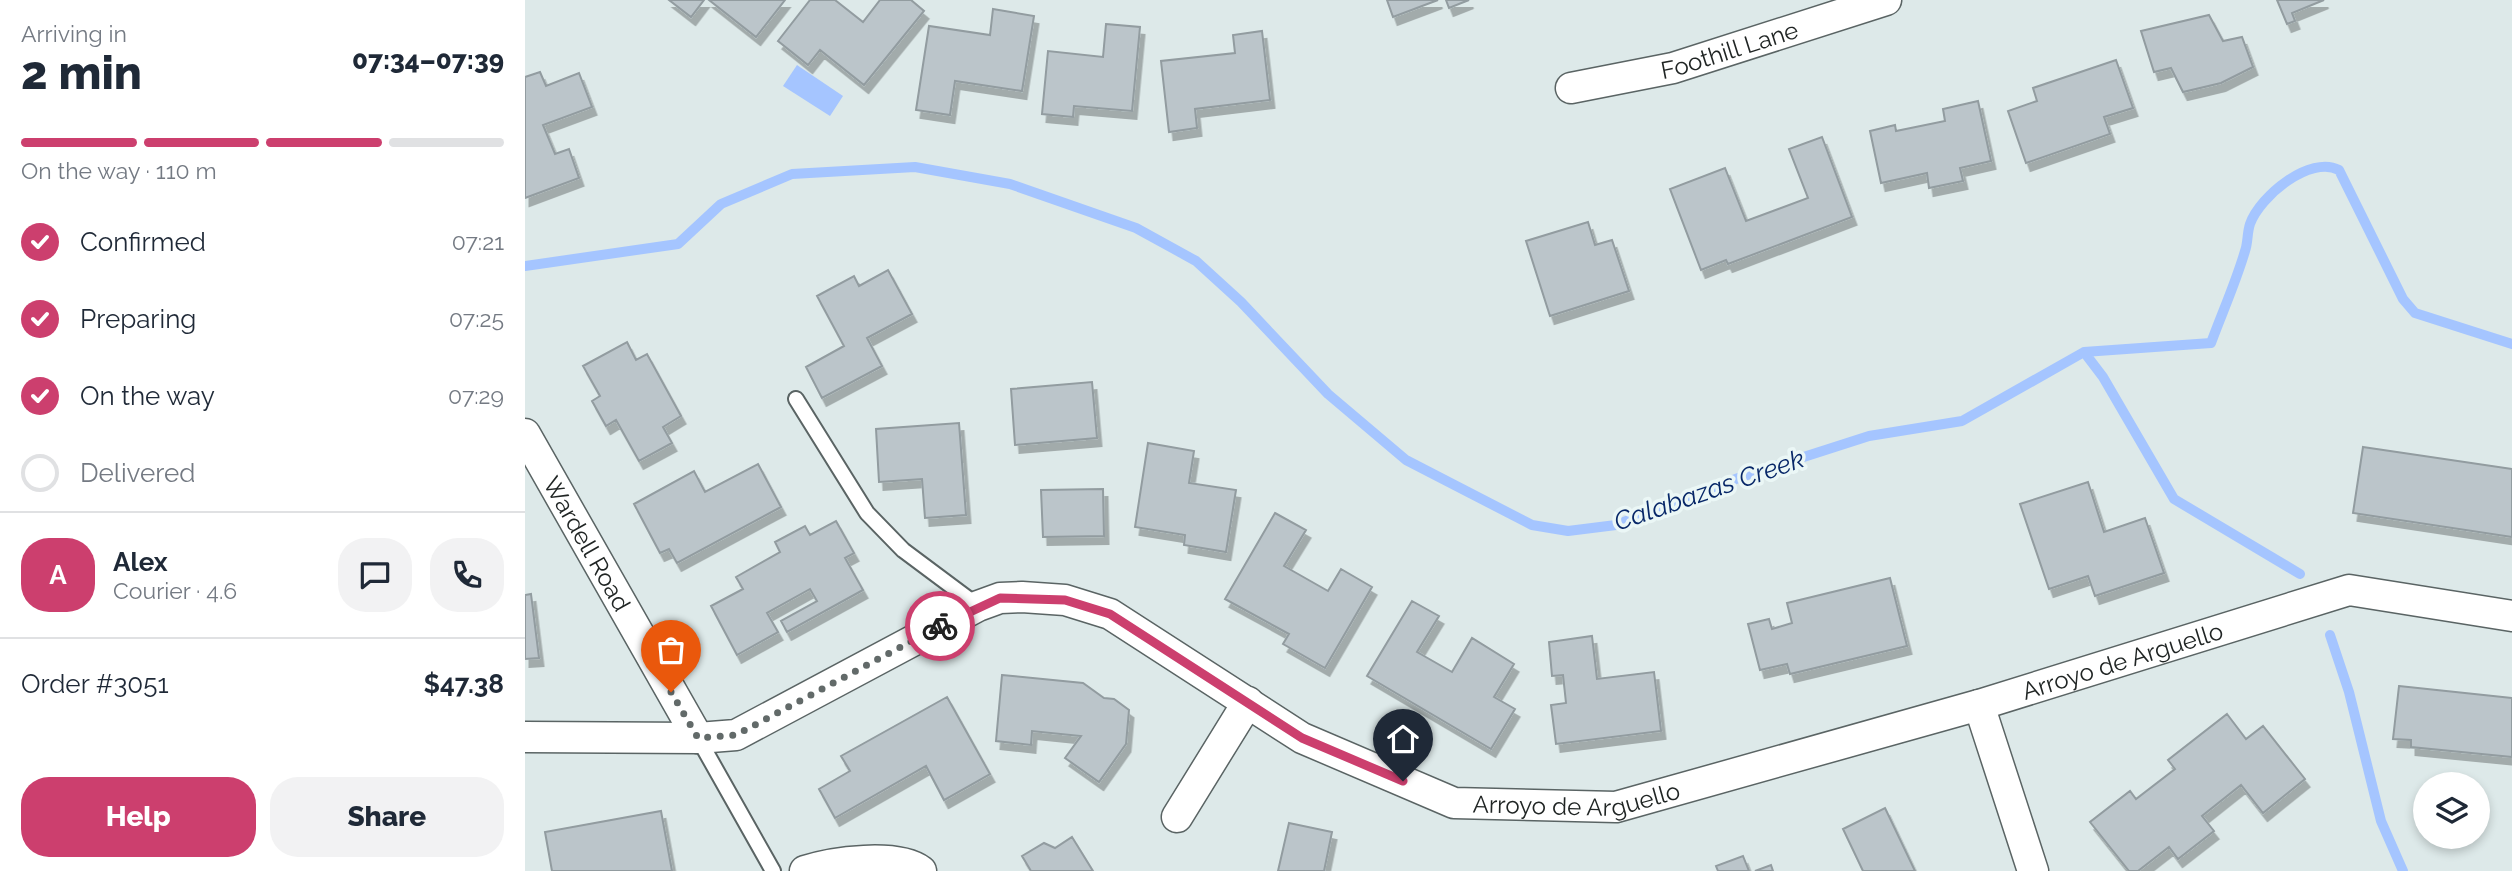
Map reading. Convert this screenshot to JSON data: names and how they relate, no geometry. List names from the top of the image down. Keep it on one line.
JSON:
{"streets":{"street":["Foothill Lane","Wardell Road","Arroyo de Arguello"]},"crossings":[["Wardell Road","Arroyo de Arguello"]],"water":["Calabazas Creek"],"page":{"heading":["2 min","Arriving in","07:34–07:39"],"panel":["Alex","Courier · 4.6","Order #3051","$47.38"],"bar":"On the way · 110 m","list":[["Confirmed","07:21"],["Preparing","07:25"],["On the way","07:29"],"Delivered"],"round":"A","buttons":["Help","Share"]}}
